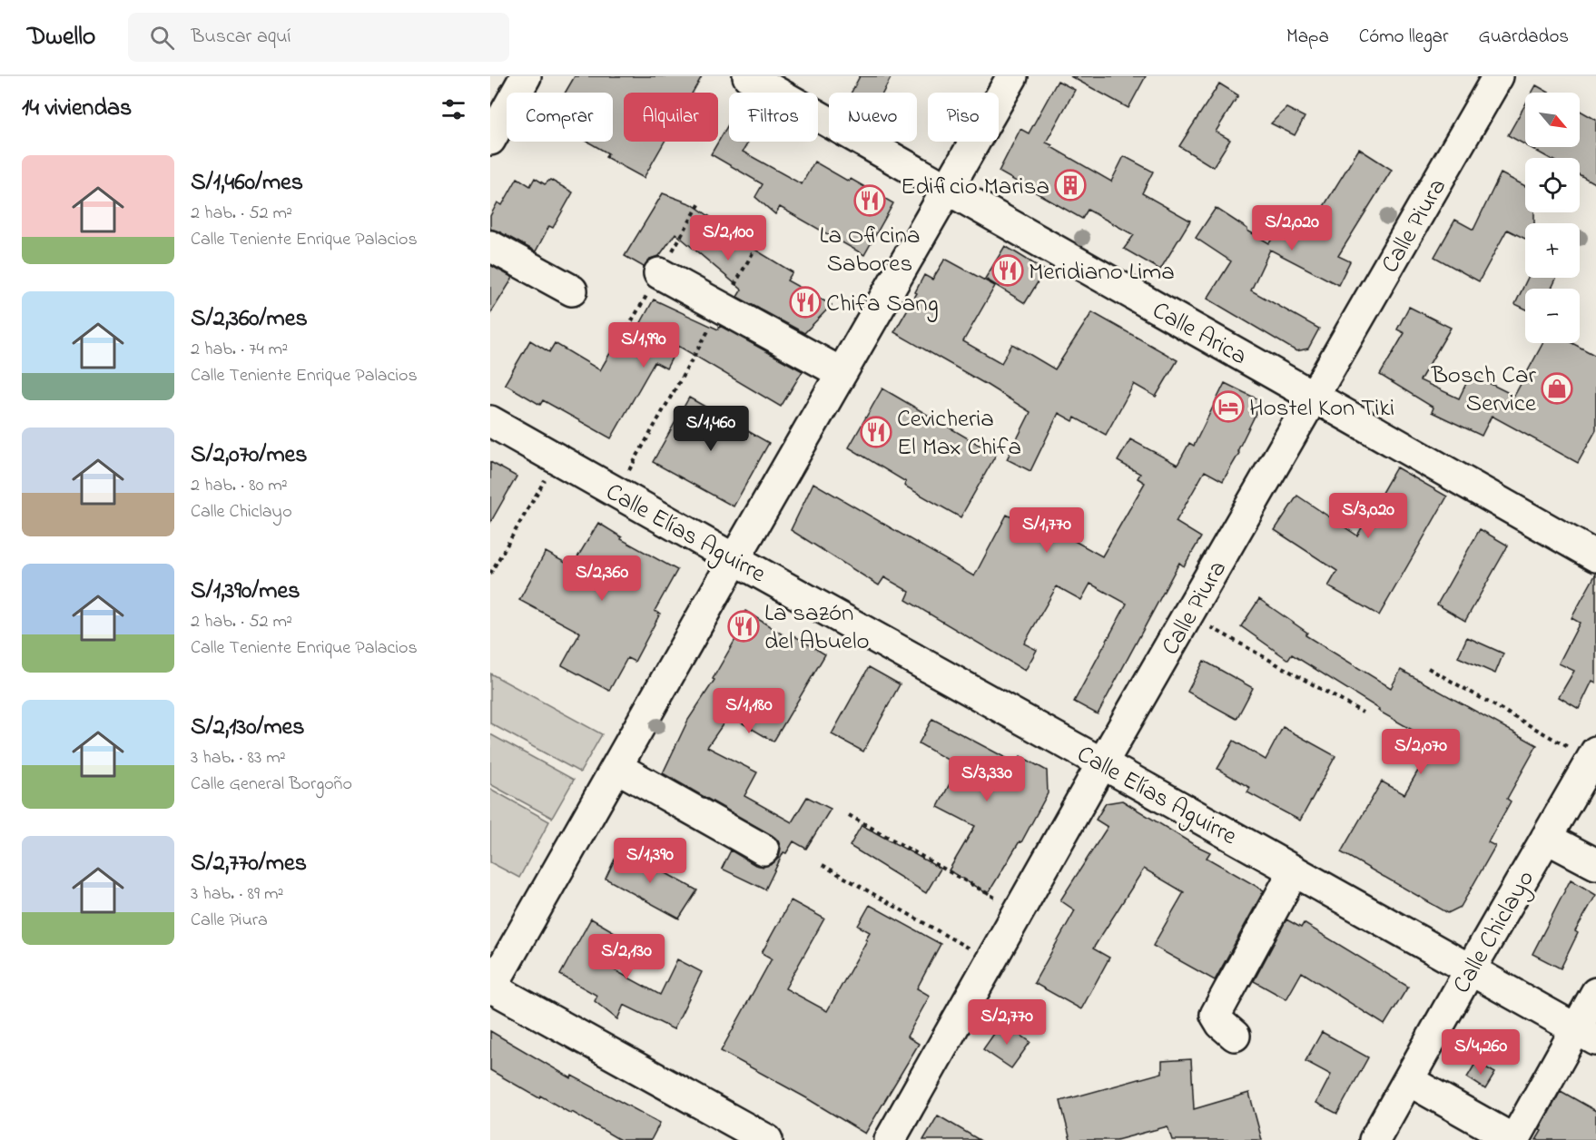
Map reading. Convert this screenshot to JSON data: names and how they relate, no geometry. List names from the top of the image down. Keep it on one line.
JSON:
{"streets":{"street":["Calle Piura","Calle Arica","Calle Elías Aguirre","Calle Chiclayo"]},"crossings":[["Calle Piura","Calle Arica"],["Calle Piura","Calle Elías Aguirre"],["Calle Elías Aguirre","Calle Chiclayo"]],"places":{"building":["Edificio Marisa"],"restaurant":["La Oficina Sabores","Meridiano Lima","Chifa Sang","Cevicheria El Max Chifa","La sazón del Abuelo"],"shop":["Bosch Car Service"],"hotel":["Hostel Kon Tiki"]},"north":"bottom right","page":{"header":"Dwello","search":"Buscar aquí","nav":["Mapa","Cómo llegar","Guardados"],"heading":"14 viviendas","map_buttons":["+","−"],"chip":["Comprar","Alquilar","Filtros","Nuevo","Piso"],"list":[{"name":"S/1,460/mes","note":"2 hab. · 52 m² · Calle Teniente Enrique Palacios"},{"name":"S/2,360/mes","note":"2 hab. · 74 m² · Calle Teniente Enrique Palacios"},{"name":"S/2,070/mes","note":"2 hab. · 80 m² · Calle Chiclayo"},{"name":"S/1,390/mes","note":"2 hab. · 52 m² · Calle Teniente Enrique Palacios"},{"name":"S/2,130/mes","note":"3 hab. · 83 m² · Calle General Borgoño"},{"name":"S/2,770/mes","note":"3 hab. · 89 m² · Calle Piura"}],"price":["S/2,020","S/2,100","S/1,990","S/1,460","S/3,020","S/1,770","S/2,360","S/1,180","S/2,070","S/3,330","S/1,390","S/2,130","S/2,770","S/4,260"]}}
